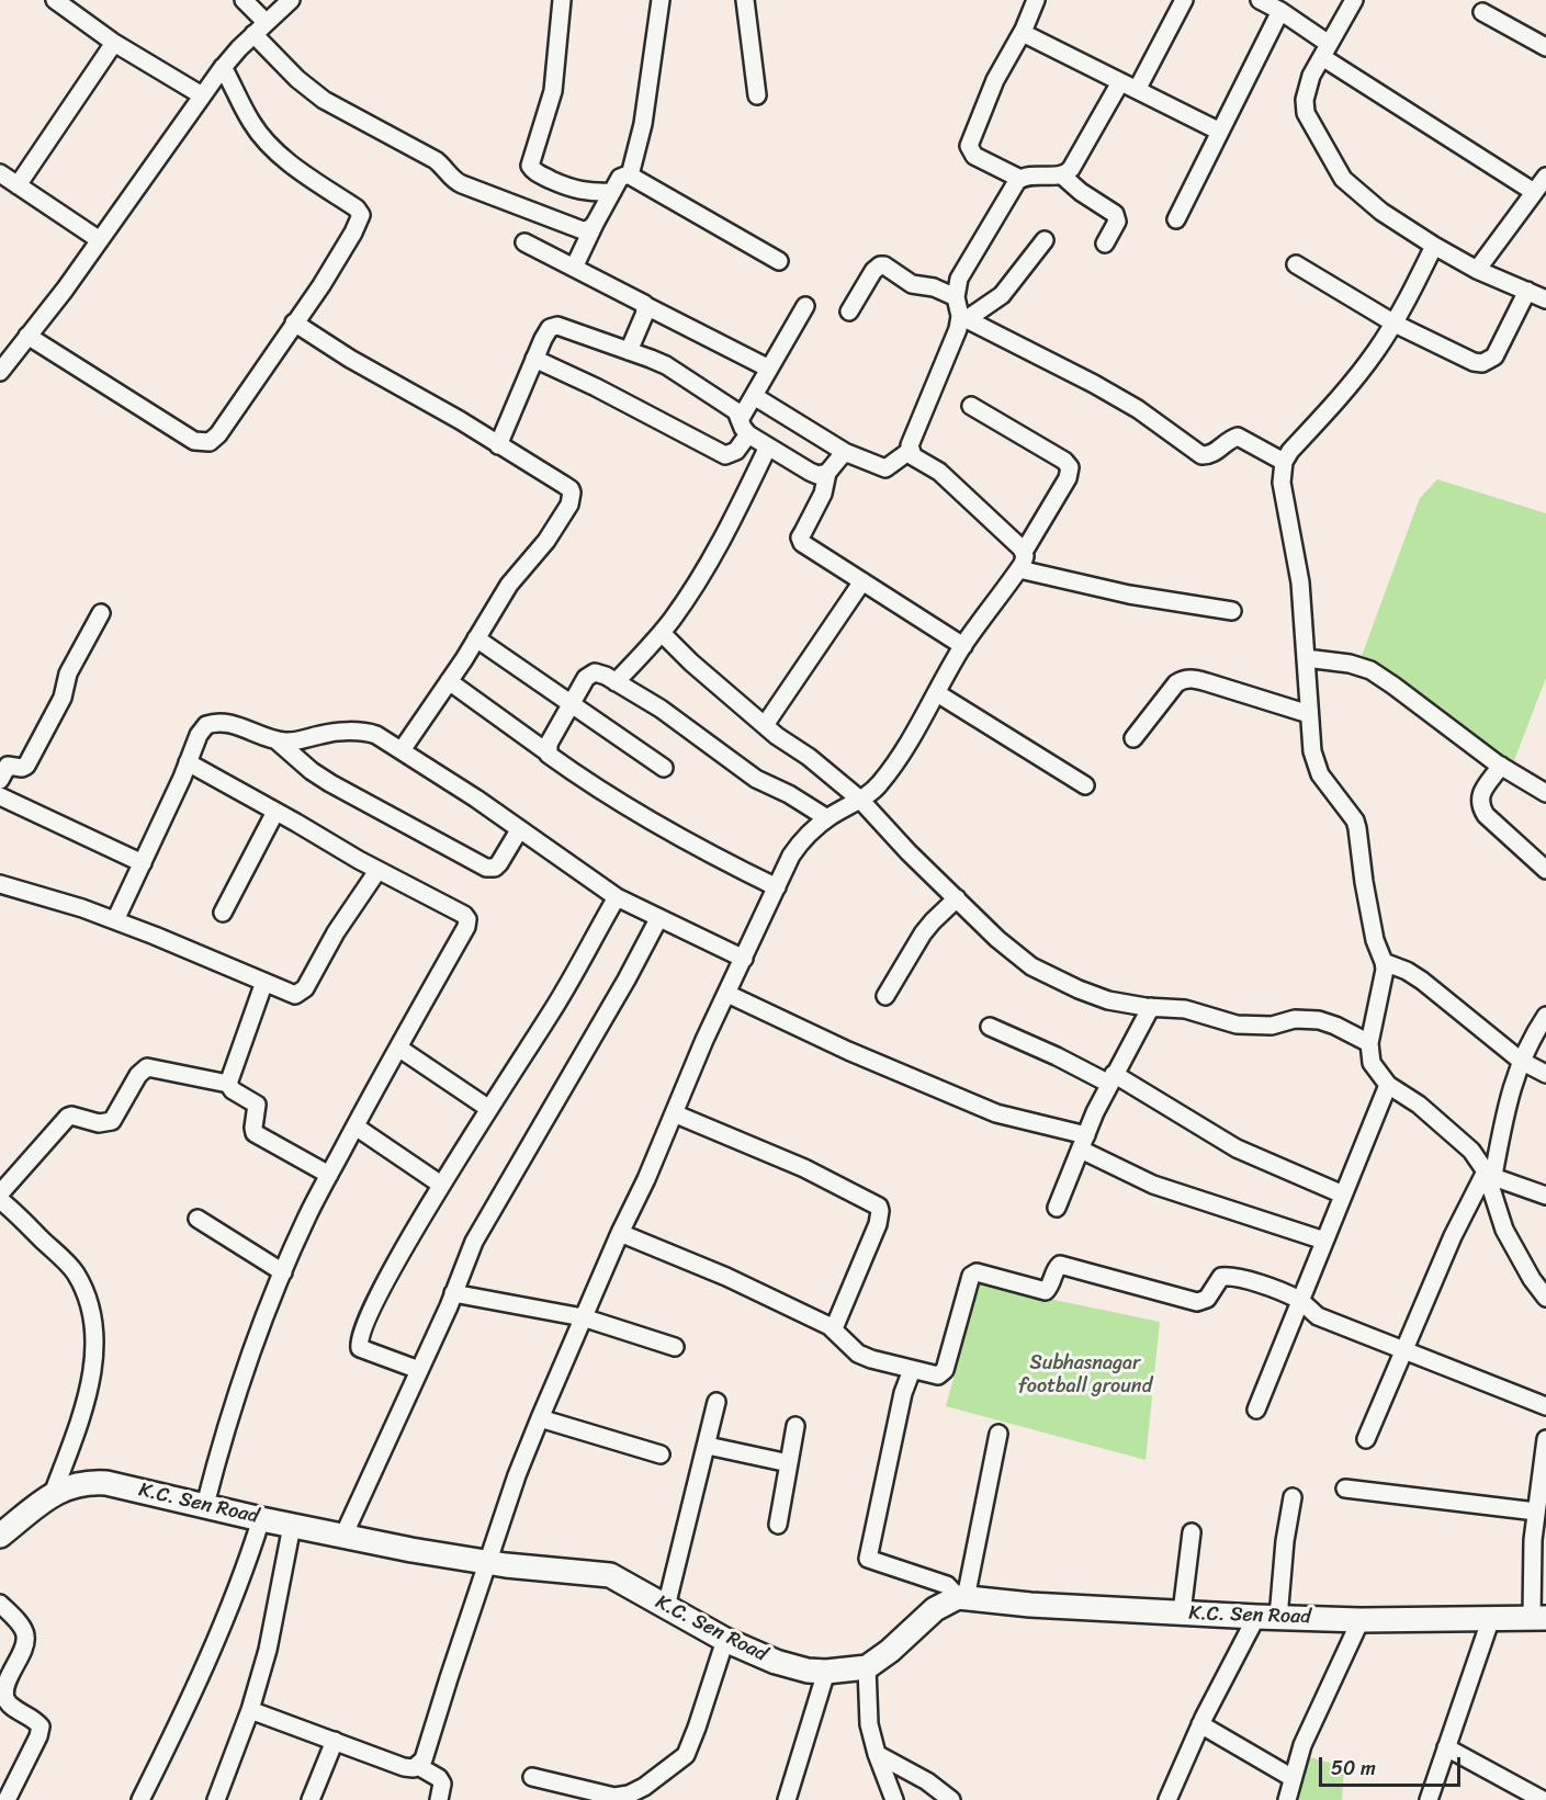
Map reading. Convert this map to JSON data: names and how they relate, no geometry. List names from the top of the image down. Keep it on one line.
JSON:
{"streets":{"street":["K.C. Sen Road"]},"parks":["Subhasnagar football ground"],"scale_bar":"50 m"}
